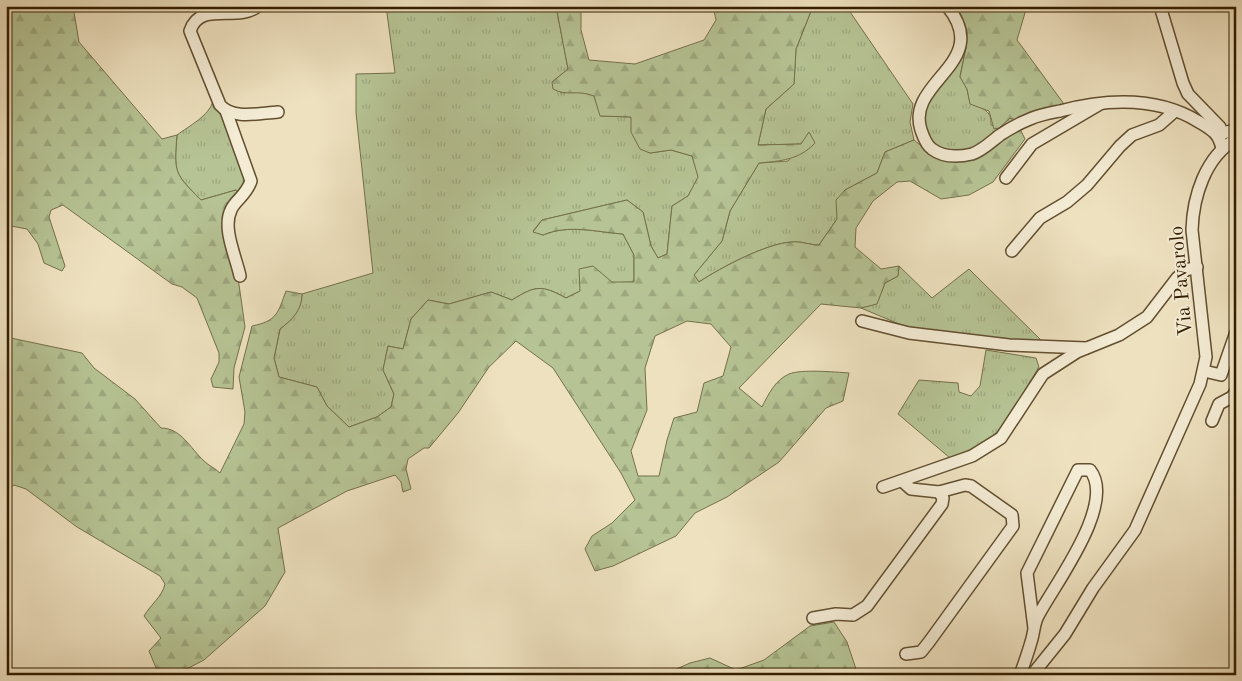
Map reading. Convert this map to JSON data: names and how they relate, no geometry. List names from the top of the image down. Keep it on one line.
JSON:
{"streets":{"street":["Via Pavarolo"]}}
